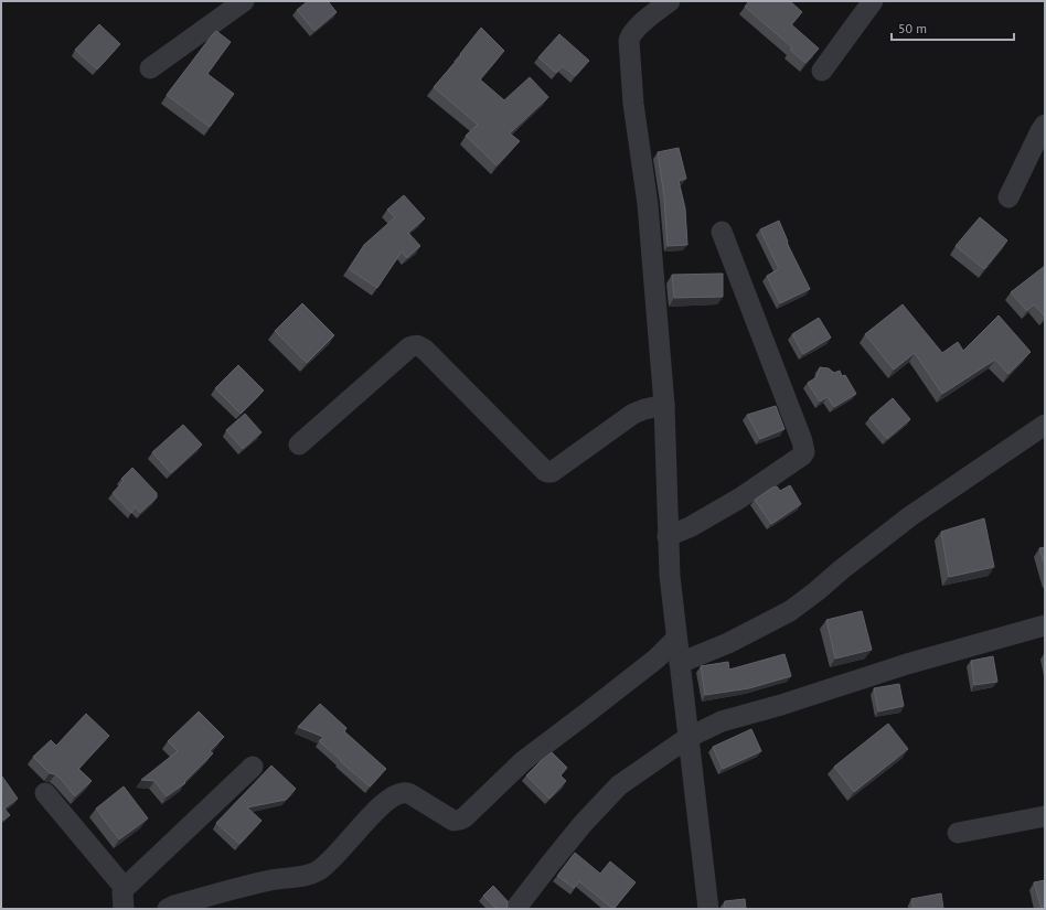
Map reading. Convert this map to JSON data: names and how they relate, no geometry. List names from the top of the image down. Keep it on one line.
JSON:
{"scale_bar":"50 m"}
